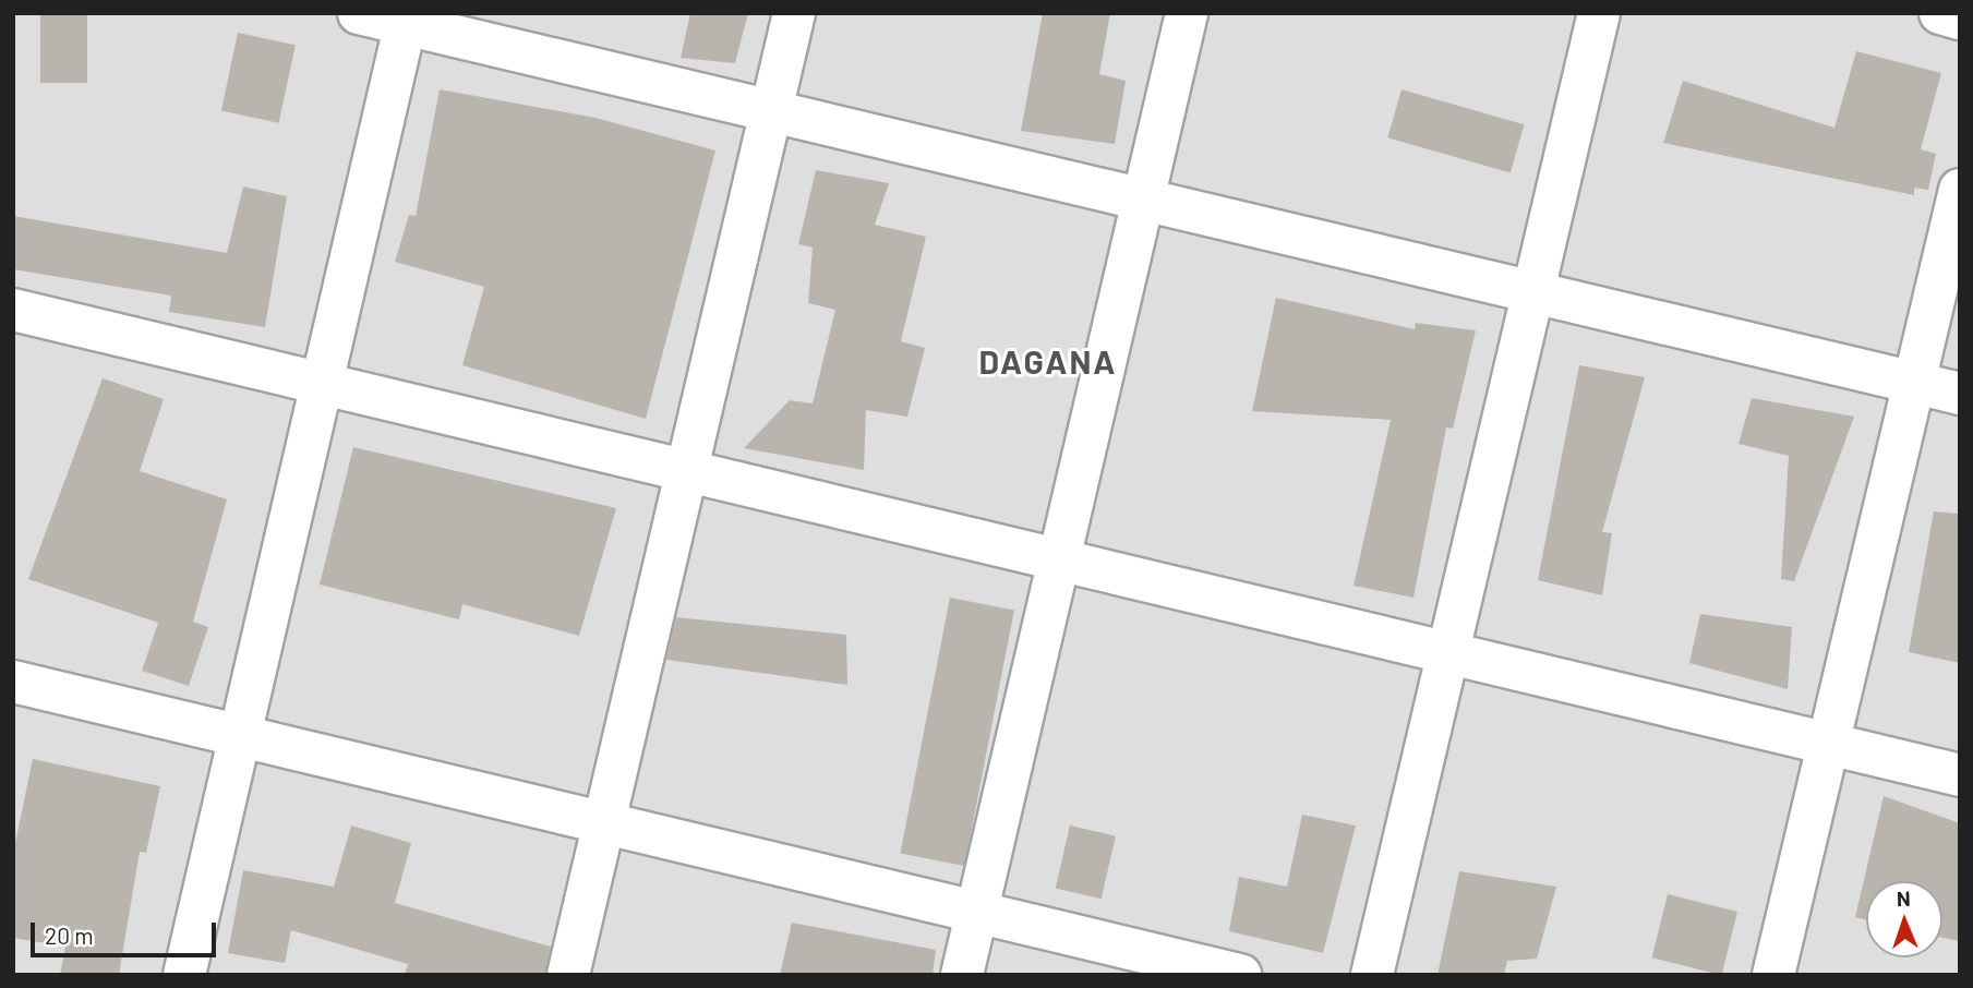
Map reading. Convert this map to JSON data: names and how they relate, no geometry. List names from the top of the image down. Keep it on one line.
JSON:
{"districts":["DAGANA"],"scale_bar":"20 m","north":"top"}
